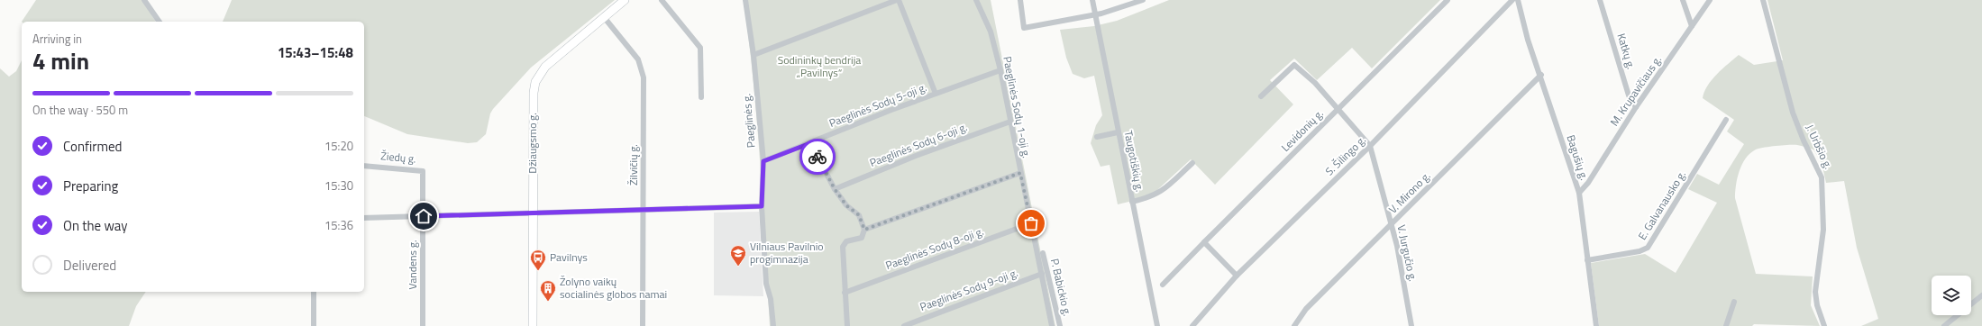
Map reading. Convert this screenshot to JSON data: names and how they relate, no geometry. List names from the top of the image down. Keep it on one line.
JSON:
{"streets":{"street":["Katkų g.","M. Krupavičiaus g.","Paeglinės Sodų 5-oji g.","Paeglinės Sodų 1-oji g.","Paeglinės g.","Levidonių g.","Džiaugsmo g.","Paeglinės Sodų 6-oji g.","J. Urbšio g.","S. Šilingo g.","Žiedų g.","Bagušių g.","Taugotiškių g.","Žilvičių g.","V. Mirono g.","E. Galvanausko g.","Paeglinės Sodų 8-oji g.","V. Jurgučio g.","Vandens g.","P. Babickio g.","Paeglinės Sodų 9-oji g."]},"crossings":[["Katkų g.","M. Krupavičiaus g."],["M. Krupavičiaus g.","Bagušių g."],["Paeglinės Sodų 5-oji g.","Paeglinės Sodų 1-oji g."],["Paeglinės Sodų 5-oji g.","Paeglinės g."],["Paeglinės Sodų 1-oji g.","Paeglinės Sodų 6-oji g."],["Paeglinės Sodų 1-oji g.","Paeglinės Sodų 8-oji g."],["Paeglinės Sodų 1-oji g.","Paeglinės Sodų 9-oji g."],["Levidonių g.","V. Jurgučio g."],["Džiaugsmo g.","Žilvičių g."],["S. Šilingo g.","V. Jurgučio g."],["Žiedų g.","Vandens g."],["Bagušių g.","V. Mirono g."],["Bagušių g.","E. Galvanausko g."],["V. Mirono g.","V. Jurgučio g."]],"parks":["Sodininkų bendrija „Pavilnys“"],"places":{"school or university":["Vilniaus Pavilnio progimnazija"],"bus stop":["Pavilnys"],"building":["Žolyno vaikų socialinės globos namai"]},"page":{"heading":["4 min","Arriving in","15:43–15:48"],"bar":"On the way · 550 m","list":[["Confirmed","15:20"],["Preparing","15:30"],["On the way","15:36"],"Delivered"]}}
